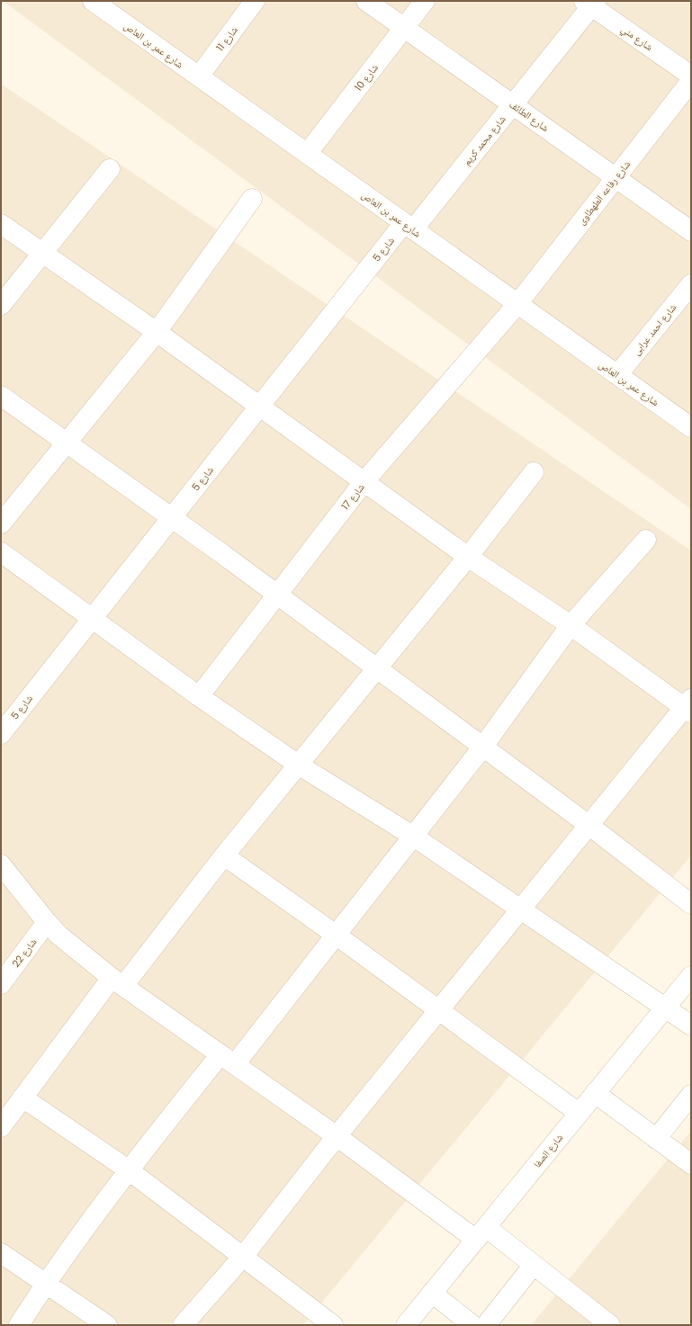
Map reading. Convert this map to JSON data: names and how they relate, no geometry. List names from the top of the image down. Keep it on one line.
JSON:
{"streets":{"street":["شارع مني","شارع 11","شارع عمر بن العاص","شارع 10","شارع الطائف","شارع محمد كريم","شارع رفاعه الطهطاوى","شارع 5","شارع احمد عرابى","شارع 17","شارع 22","شارع الصفا"]},"crossings":[["شارع مني","شارع محمد كريم"],["شارع 11","شارع عمر بن العاص"],["شارع عمر بن العاص","شارع 10"],["شارع عمر بن العاص","شارع محمد كريم"],["شارع عمر بن العاص","شارع رفاعه الطهطاوى"],["شارع عمر بن العاص","شارع 5"],["شارع عمر بن العاص","شارع احمد عرابى"],["شارع عمر بن العاص","شارع 17"],["شارع 10","شارع الطائف"],["شارع الطائف","شارع محمد كريم"],["شارع الطائف","شارع رفاعه الطهطاوى"],["شارع محمد كريم","شارع 5"],["شارع رفاعه الطهطاوى","شارع 17"]]}
